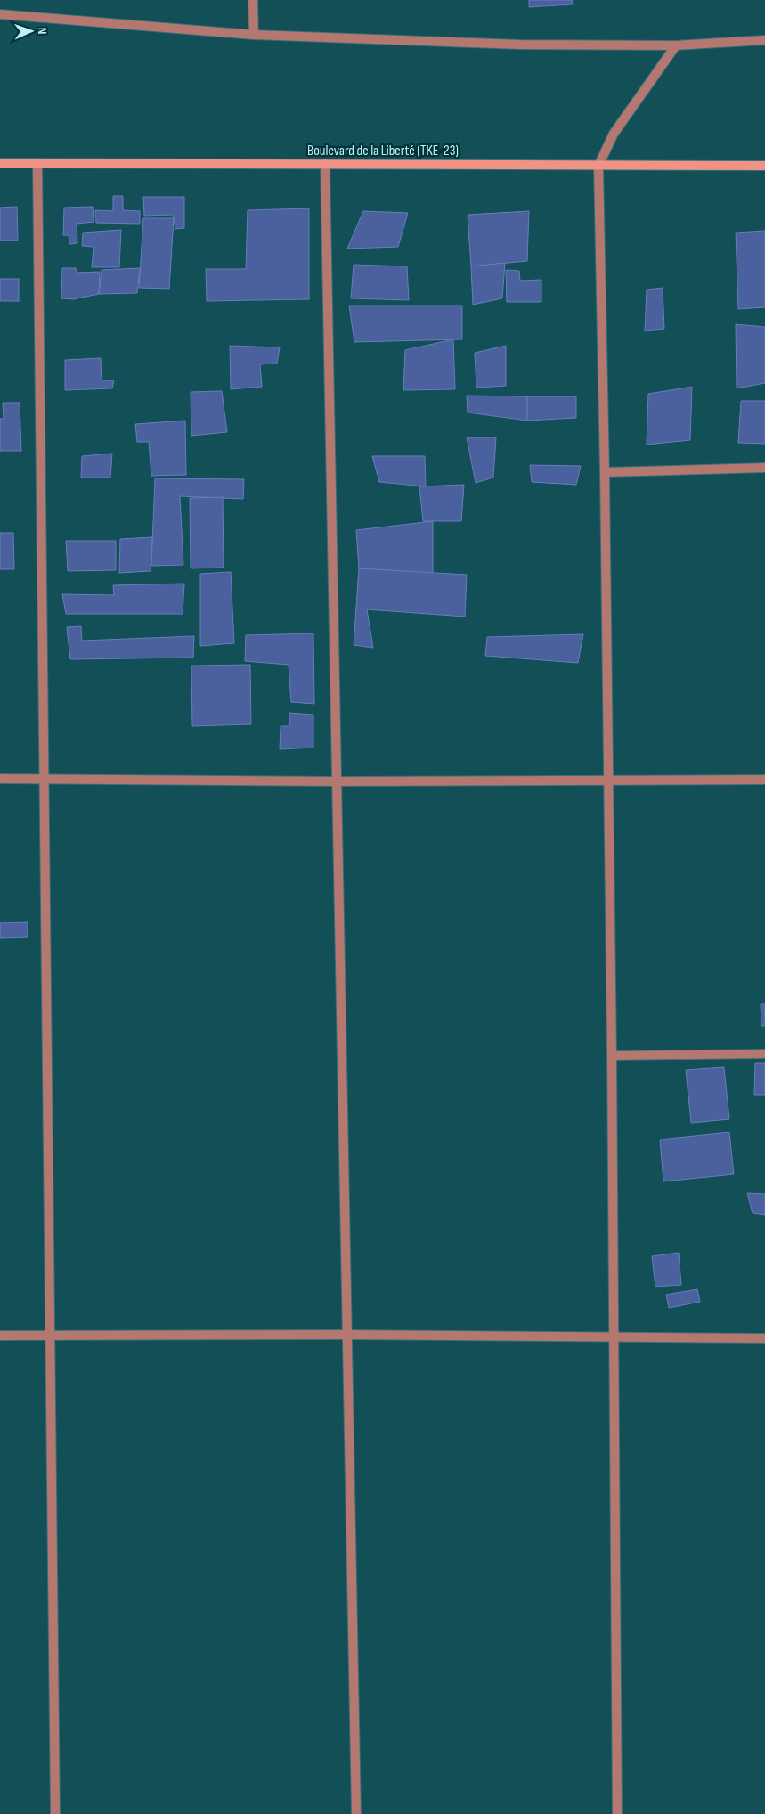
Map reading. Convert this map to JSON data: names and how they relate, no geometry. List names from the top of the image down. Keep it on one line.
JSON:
{"streets":{"street":["Boulevard de la Liberté (TKE-23)"]},"north":"right"}
